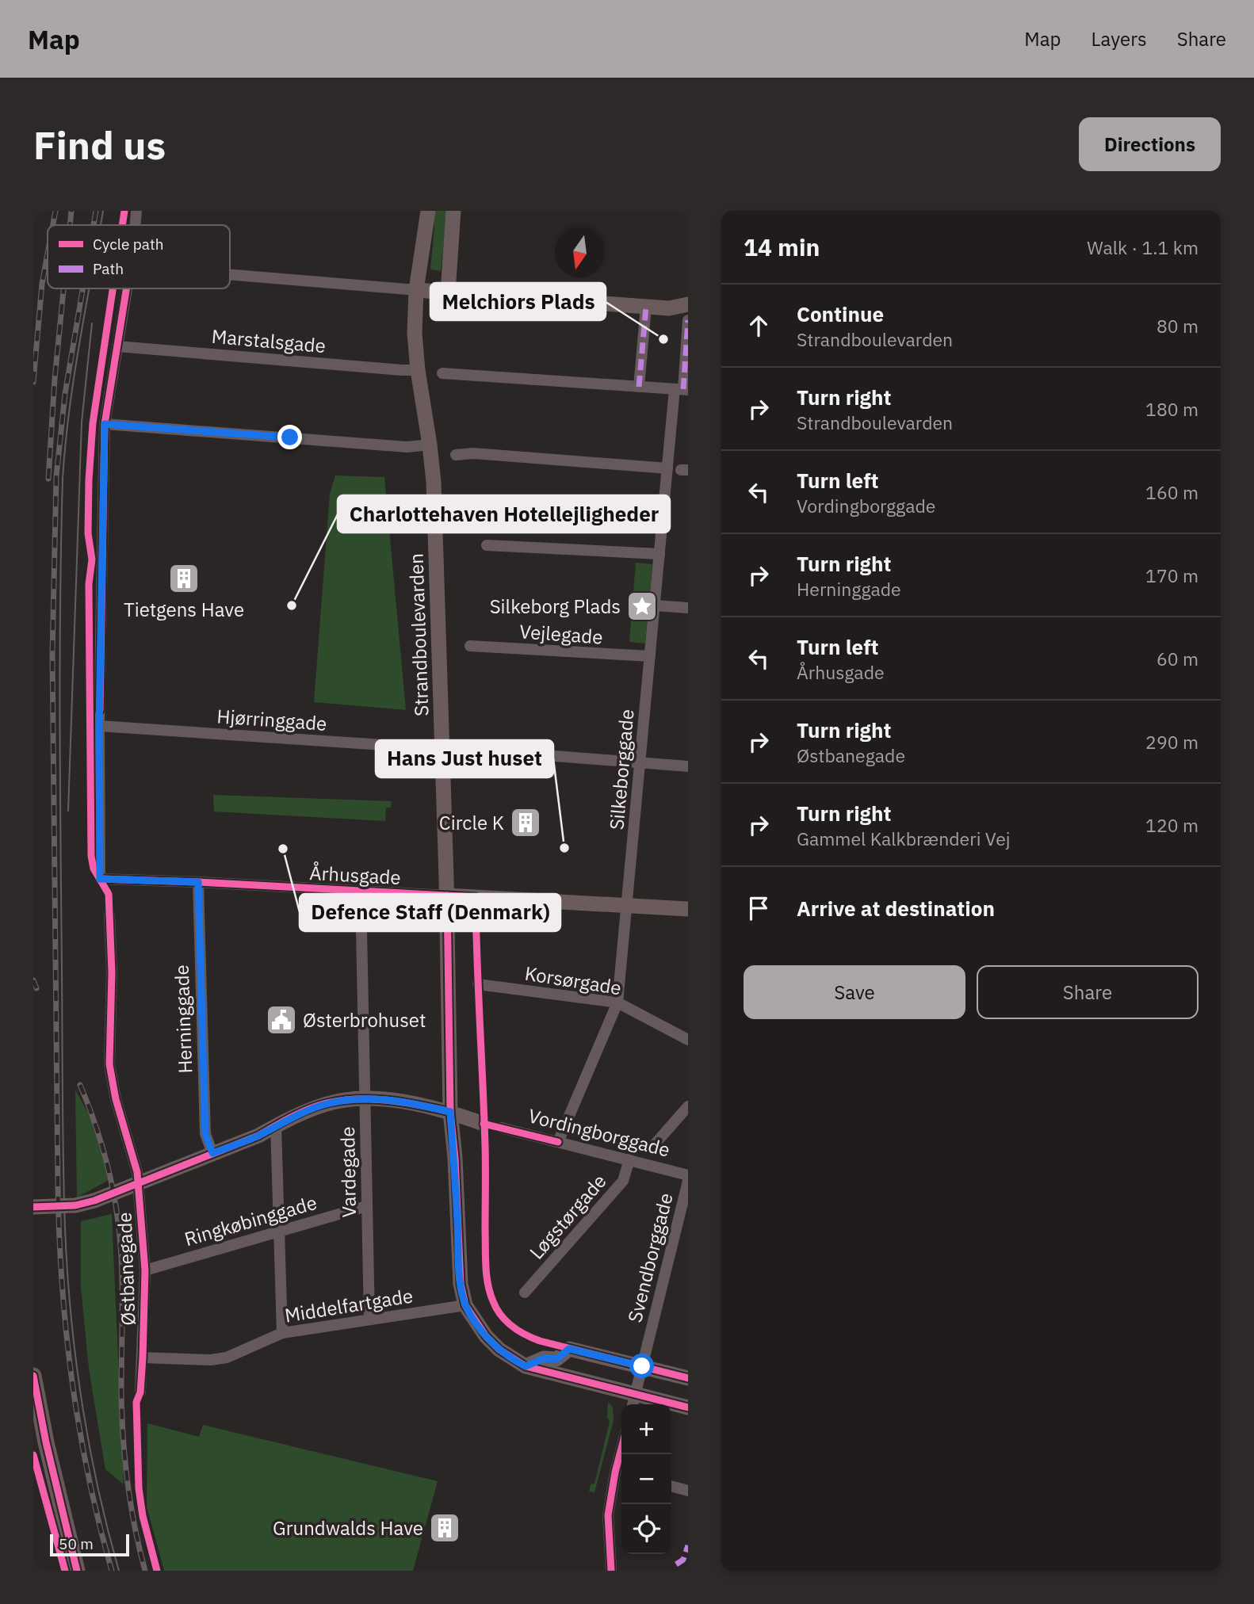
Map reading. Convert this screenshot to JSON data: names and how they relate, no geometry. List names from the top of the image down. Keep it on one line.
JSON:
{"streets":{"street":["Marstalsgade","Vejlegade","Strandboulevarden","Hjørringgade","Silkeborggade","Århusgade","Korsørgade","Herninggade","Vordingborggade","Vardegade","Løgstørgade","Ringkøbinggade","Svendborggade","Østbanegade","Middelfartgade"]},"crossings":[["Marstalsgade","Strandboulevarden"],["Vejlegade","Silkeborggade"],["Strandboulevarden","Hjørringgade"],["Strandboulevarden","Århusgade"],["Strandboulevarden","Svendborggade"],["Strandboulevarden","Middelfartgade"],["Hjørringgade","Århusgade"],["Silkeborggade","Århusgade"],["Silkeborggade","Korsørgade"],["Silkeborggade","Vordingborggade"],["Århusgade","Herninggade"],["Århusgade","Vardegade"],["Vordingborggade","Løgstørgade"],["Vardegade","Ringkøbinggade"],["Vardegade","Middelfartgade"],["Ringkøbinggade","Østbanegade"],["Østbanegade","Middelfartgade"]],"places":{"other":["Melchiors Plads","Charlottehaven Hotellejligheder","Hans Just huset","Defence Staff (Denmark)"],"building":["Tietgens Have","Circle K","Grundwalds Have"],"place":["Silkeborg Plads"],"public building":["Østerbrohuset"]},"legend":["Cycle path","Path"],"scale_bar":"50 m","north":"bottom","page":{"header":"Map","nav":["Map","Layers","Share"],"buttons":["Directions",["Save","Share"]],"title":"Find us","heading":["14 min","Walk · 1.1 km"],"list":[["Continue","Strandboulevarden","80 m"],["Turn right","Strandboulevarden","180 m"],["Turn left","Vordingborggade","160 m"],["Turn right","Herninggade","170 m"],["Turn left","Århusgade","60 m"],["Turn right","Østbanegade","290 m"],["Turn right","Gammel Kalkbrænderi Vej","120 m"],"Arrive at destination"],"map_buttons":["+","−"],"scale":"50 m"}}
